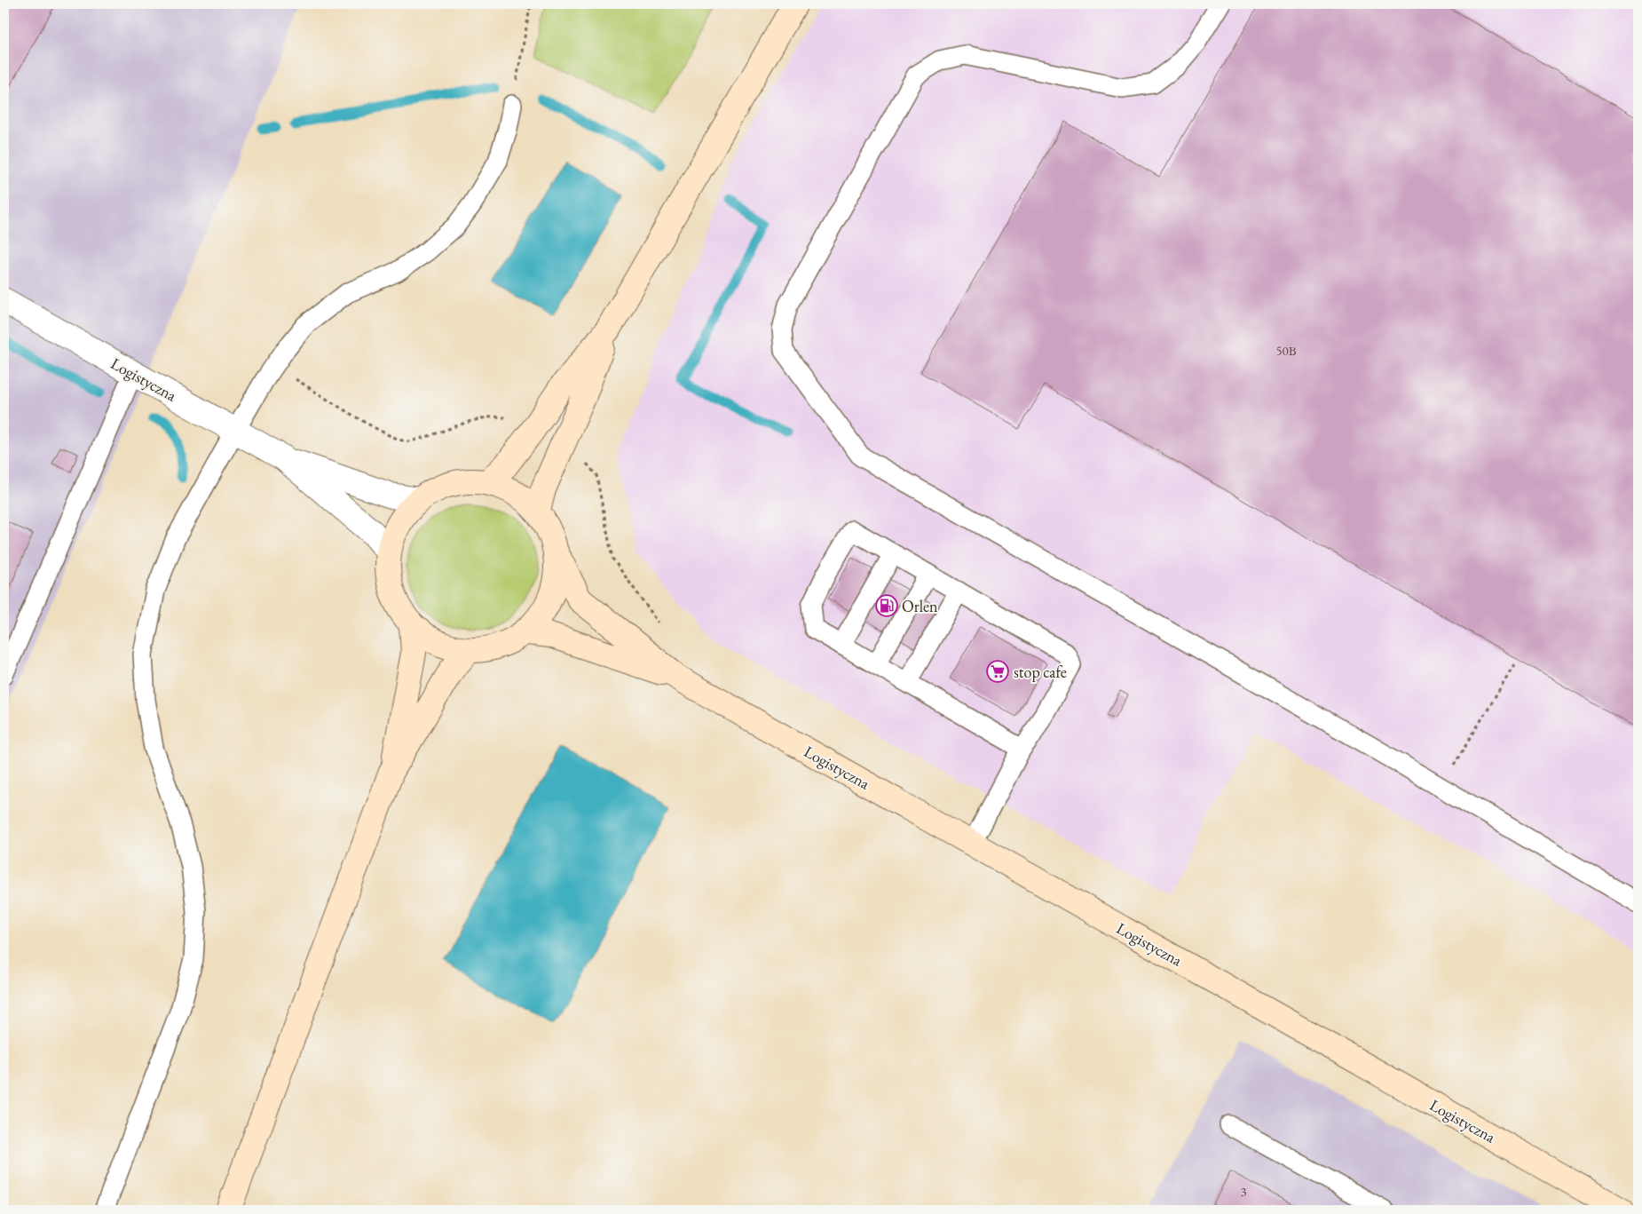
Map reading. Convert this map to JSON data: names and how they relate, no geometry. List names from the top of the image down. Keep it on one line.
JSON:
{"streets":{"main road":["Logistyczna"]},"places":{"fuel station":["Orlen"],"supermarket":["stop cafe"]},"house_numbers":["50B","3"]}
